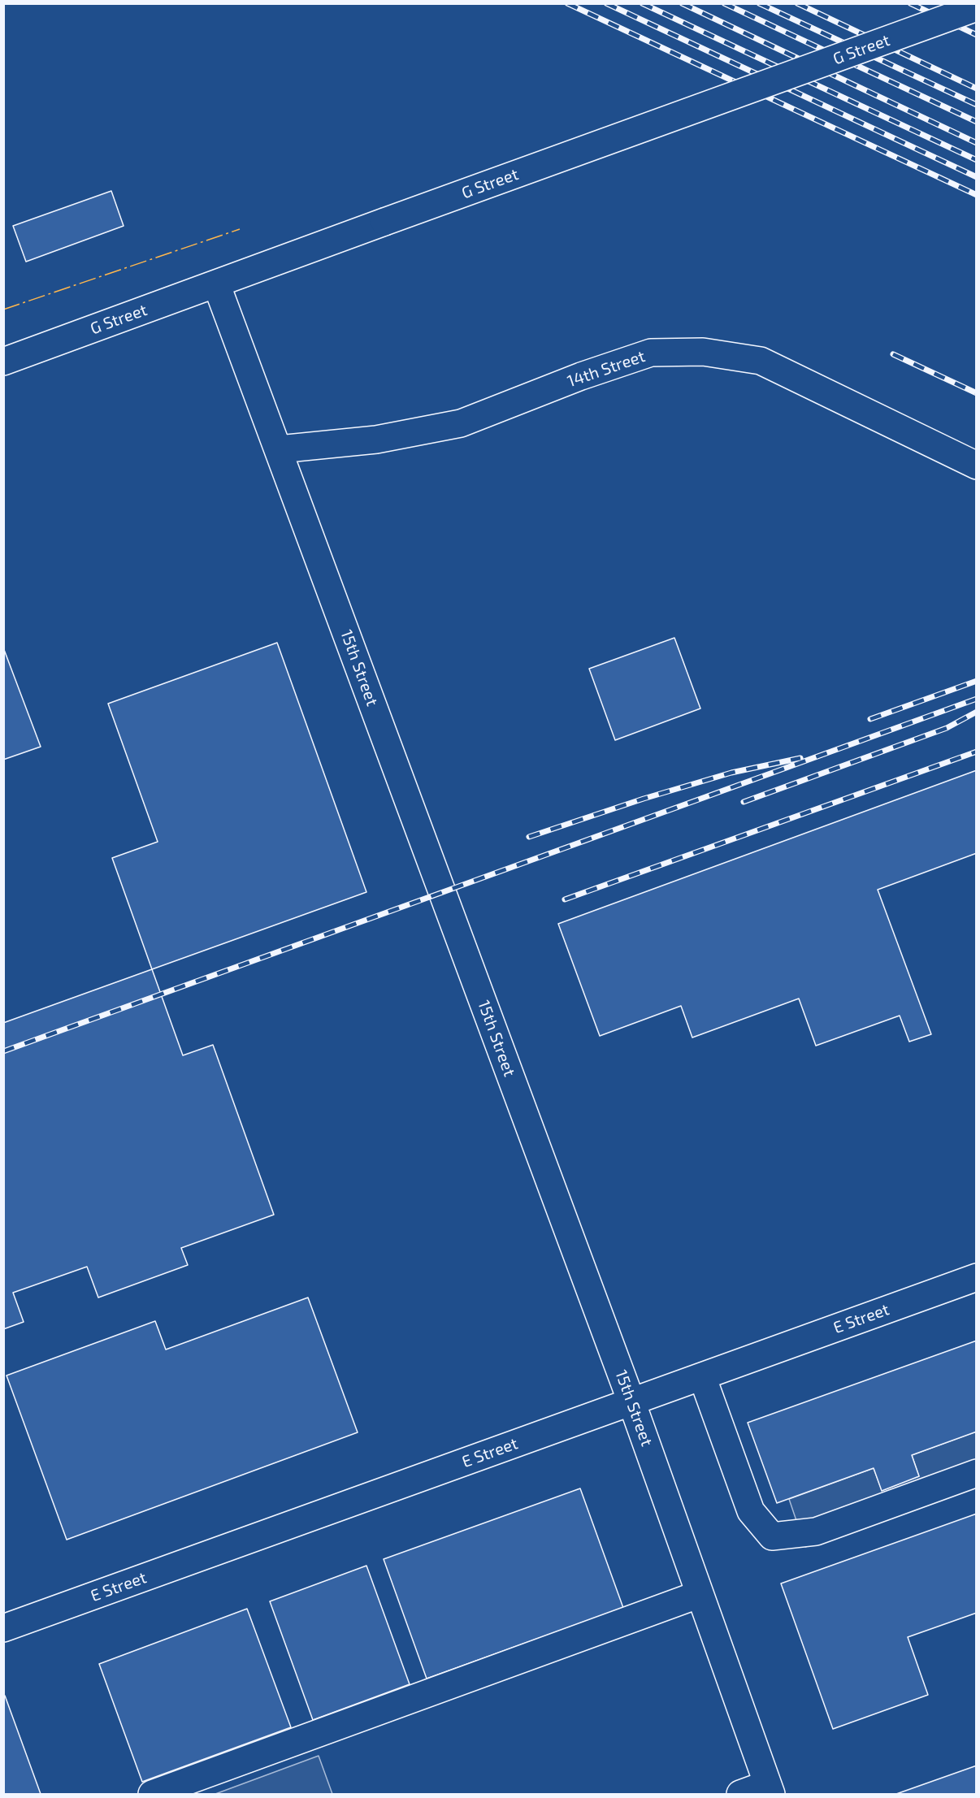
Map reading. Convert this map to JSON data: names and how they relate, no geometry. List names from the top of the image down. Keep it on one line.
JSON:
{"streets":{"lane":["G Street","14th Street","15th Street","E Street"]},"crossings":[["G Street","15th Street"],["14th Street","15th Street"],["15th Street","E Street"]]}
